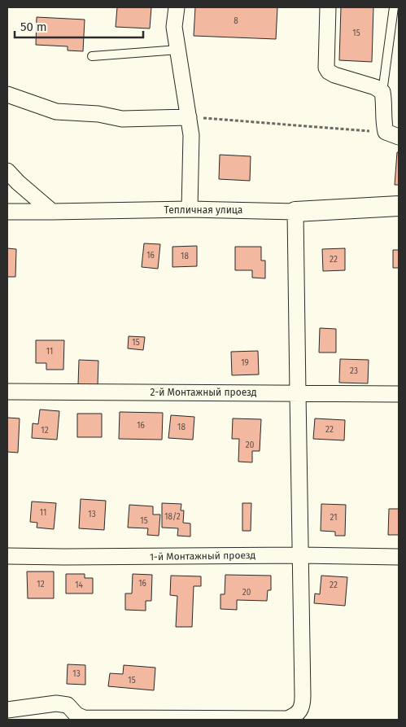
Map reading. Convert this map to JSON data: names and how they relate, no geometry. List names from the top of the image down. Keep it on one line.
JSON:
{"streets":{"street":["Тепличная улица","2-й Монтажный проезд","1-й Монтажный проезд"]},"house_numbers":["8","15","16","18","22","15","11","19","23","16","18","22","12","20","11","13","18/2","21","15","16","12","14","22","20","13","15"],"scale_bar":"50 m"}
